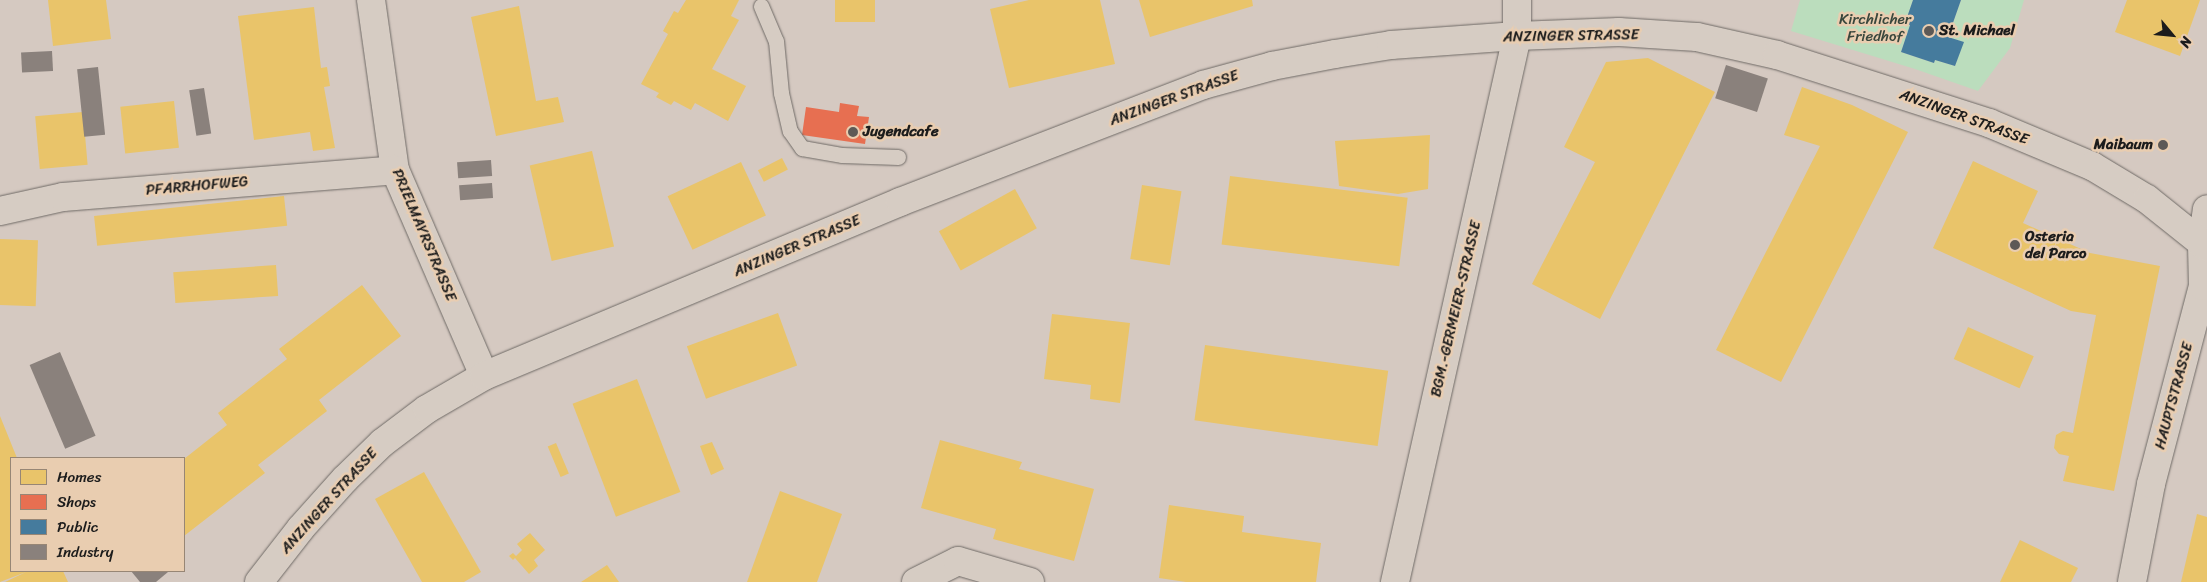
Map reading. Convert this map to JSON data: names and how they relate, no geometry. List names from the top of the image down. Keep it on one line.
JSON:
{"streets":{"street":["ANZINGER STRASSE","PFARRHOFWEG","PRIELMAYRSTRASSE","BGM.-GERMEIER-STRASSE","HAUPTSTRASSE"]},"crossings":[["ANZINGER STRASSE","PRIELMAYRSTRASSE"],["ANZINGER STRASSE","BGM.-GERMEIER-STRASSE"],["ANZINGER STRASSE","HAUPTSTRASSE"],["PFARRHOFWEG","PRIELMAYRSTRASSE"]],"parks":["Kirchlicher Friedhof"],"places":["St. Michael","Jugendcafe","Maibaum","Osteria del Parco"],"legend":["Homes","Shops","Public","Industry"],"north":"bottom right"}
